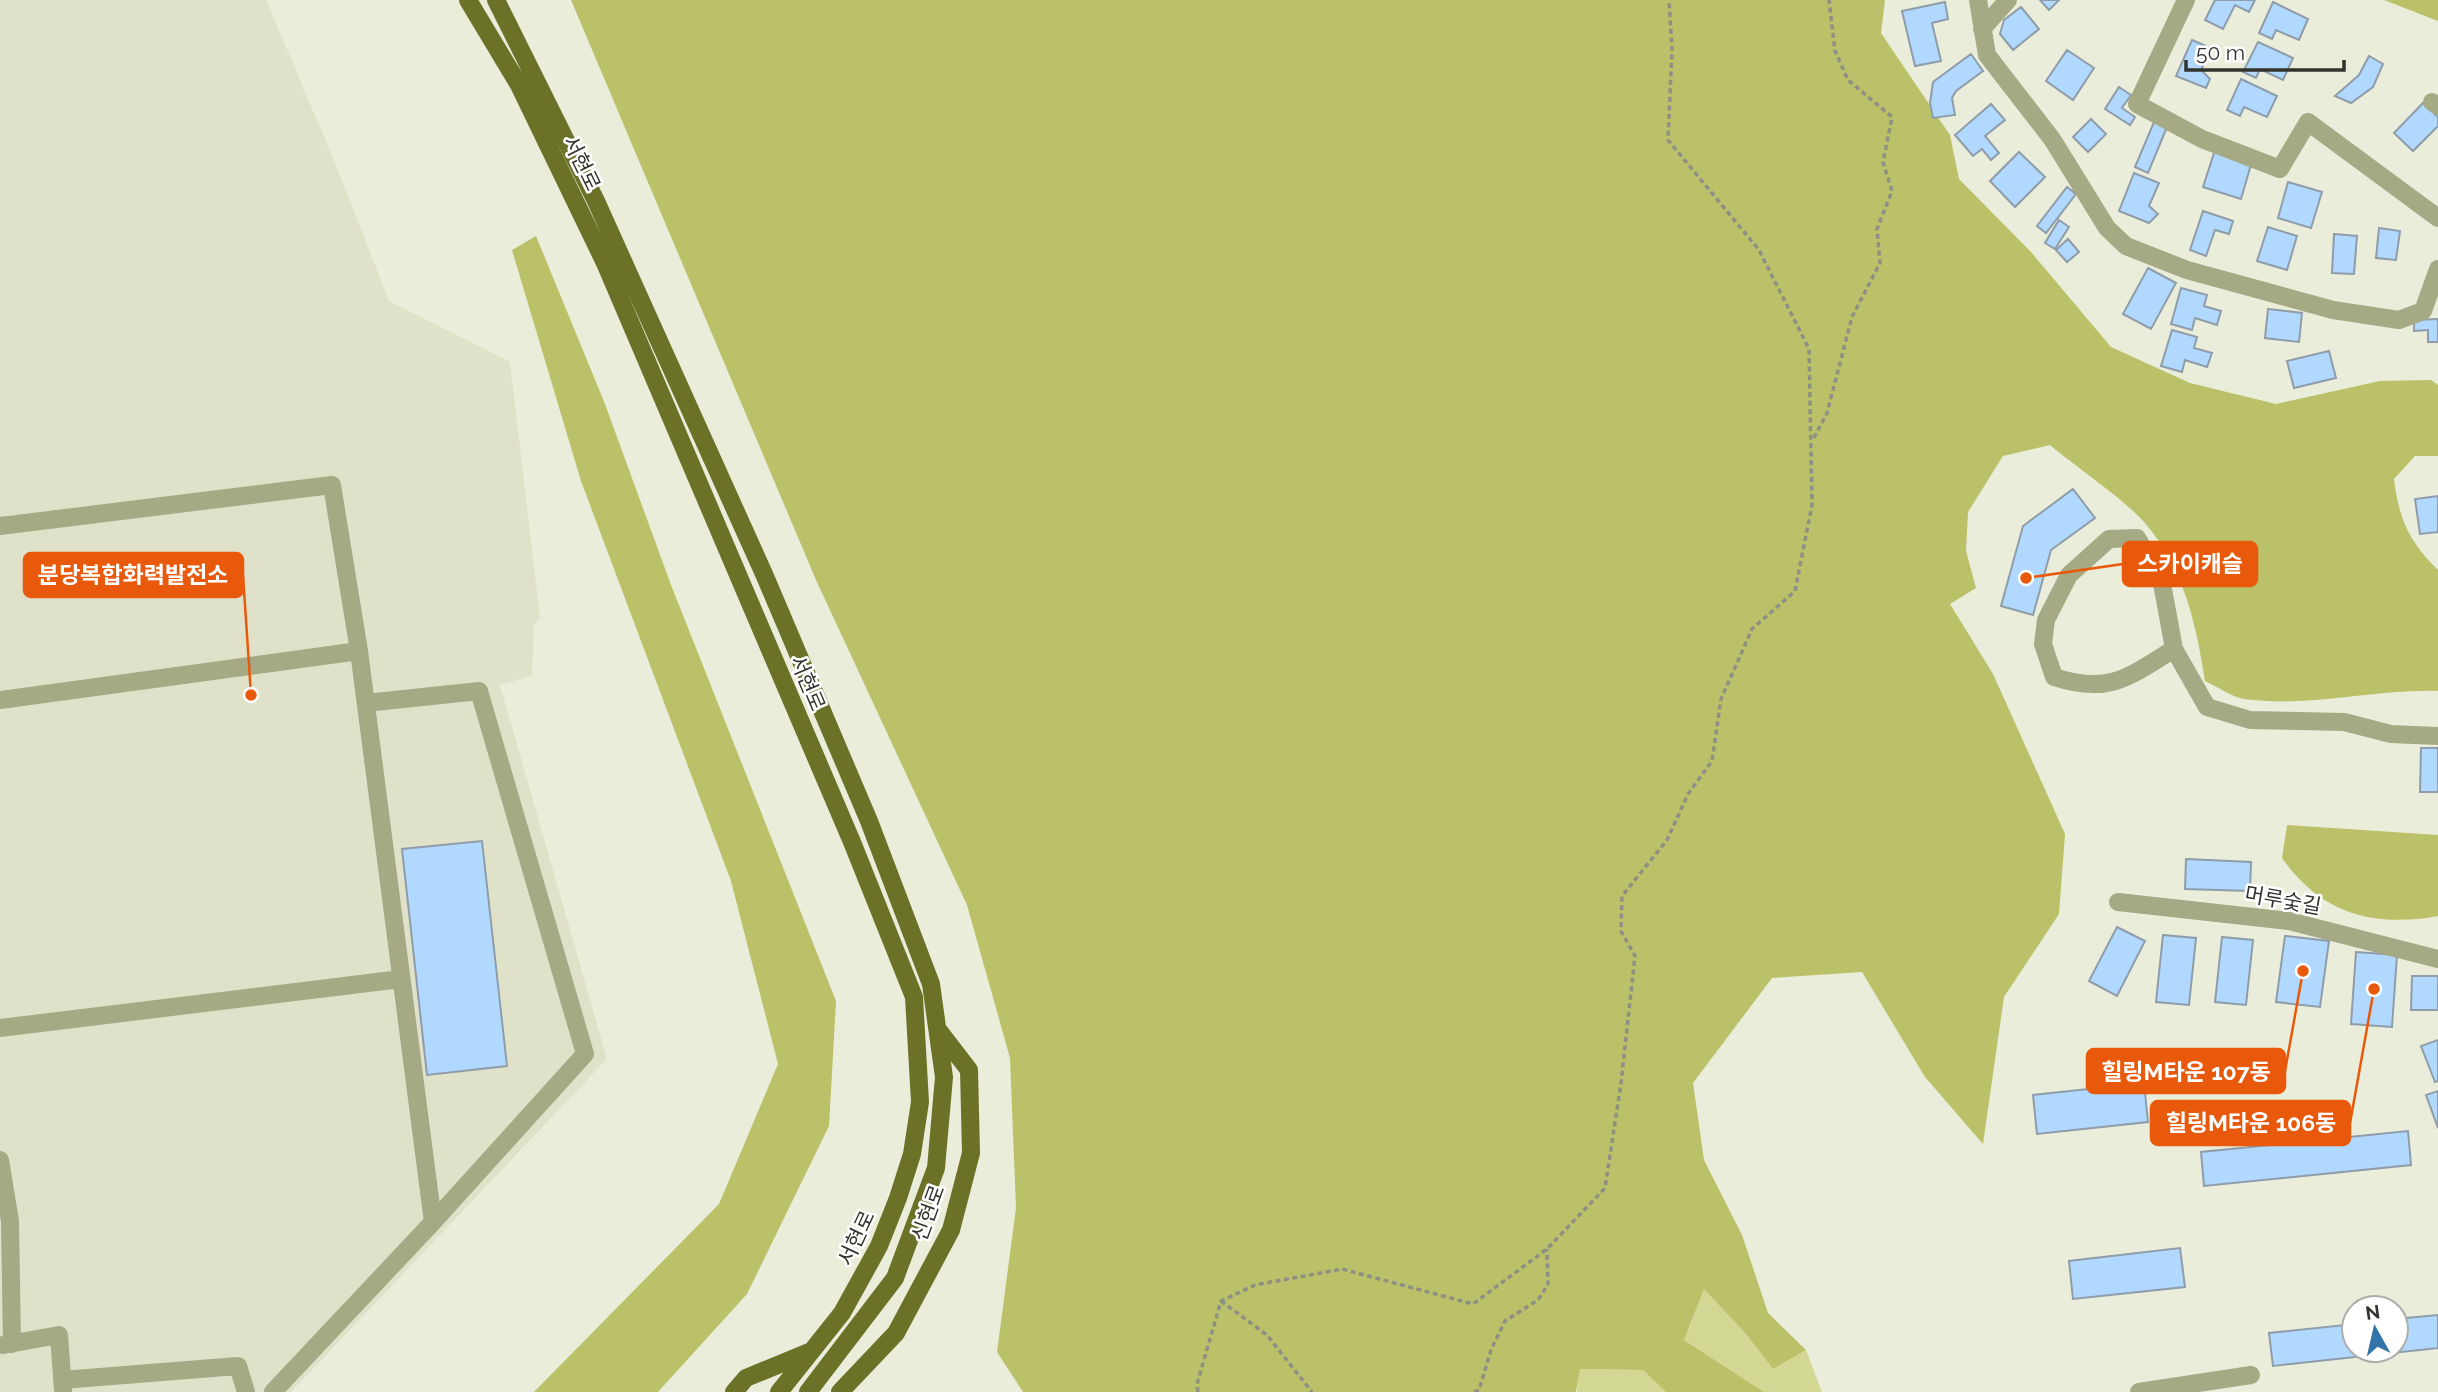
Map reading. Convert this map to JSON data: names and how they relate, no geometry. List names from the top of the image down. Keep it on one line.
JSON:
{"streets":{"main road":["서현로","신현로"],"street":["머루숯길"]},"crossings":[["서현로","신현로"]],"places":["스카이캐슬","분당복합화력발전소","힐링M타운 107동","힐링M타운 106동"],"scale_bar":"50 m","north":"top"}
